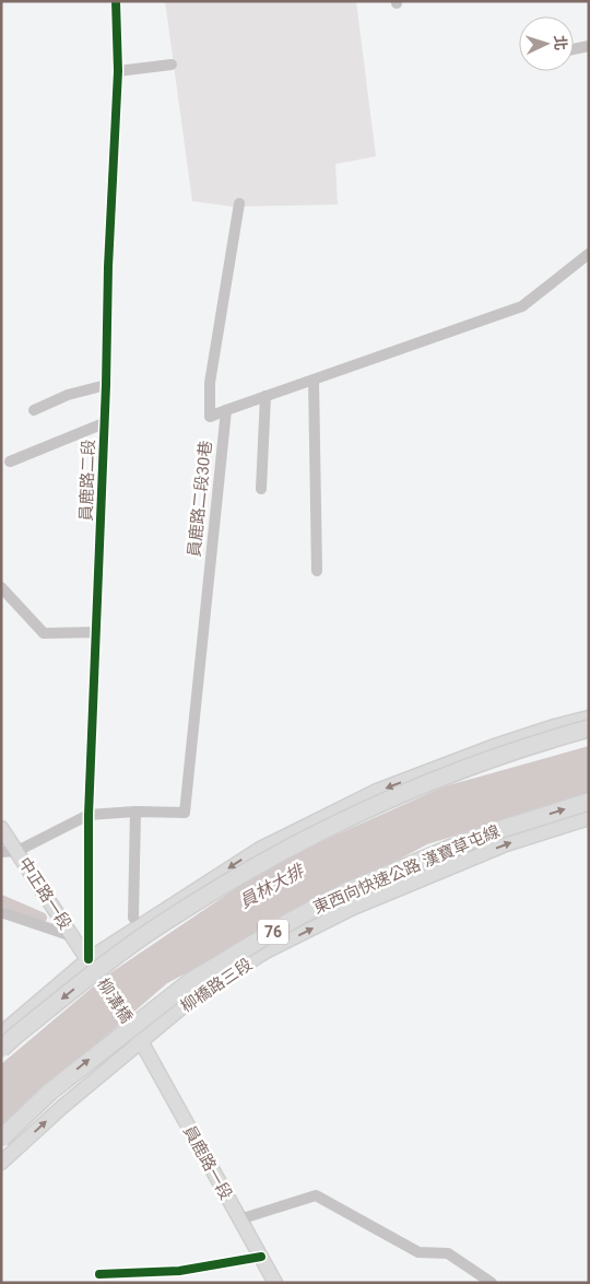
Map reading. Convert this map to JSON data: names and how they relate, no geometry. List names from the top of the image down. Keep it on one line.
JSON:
{"streets":{"highway":["東西向快速公路 漢寶草屯線","76"],"main road":["中正路一段","柳橋路三段","柳溝橋","員鹿路一段"],"street":["員鹿路二段","員鹿路二段30巷"]},"crossings":[["員鹿路二段","員鹿路二段30巷"],["員鹿路二段","中正路一段"],["員鹿路二段","柳溝橋"],["員鹿路二段30巷","中正路一段"],["中正路一段","柳溝橋"],["柳橋路三段","柳溝橋"],["柳橋路三段","員鹿路一段"],["柳溝橋","員鹿路一段"]],"water":["員林大排"],"north":"right"}
